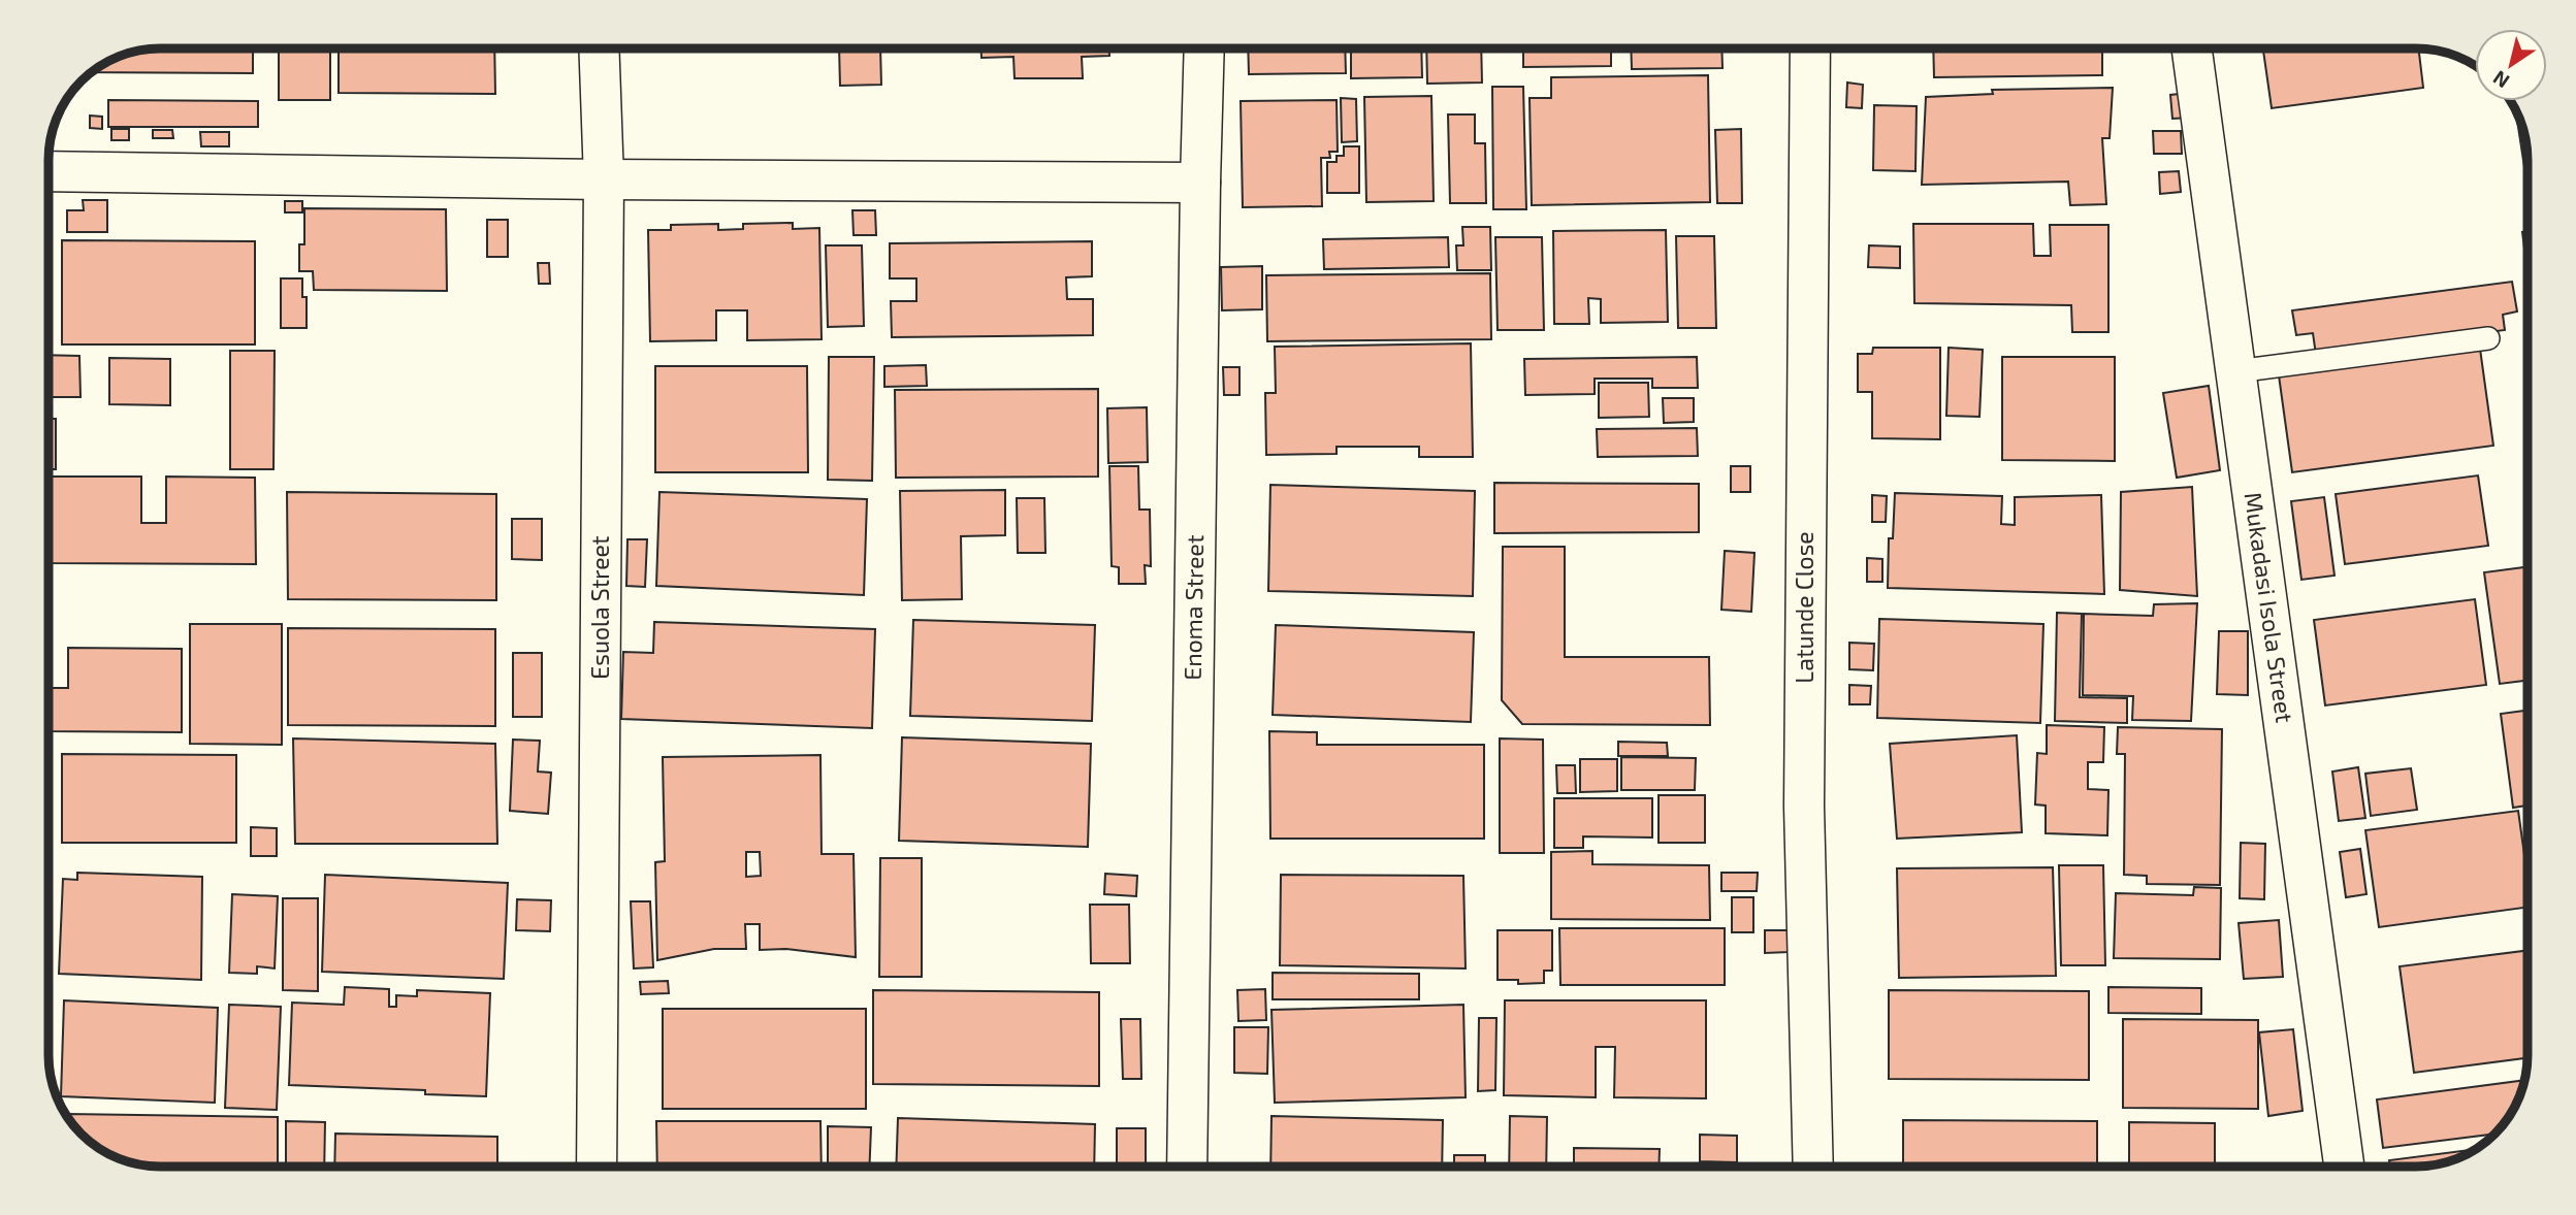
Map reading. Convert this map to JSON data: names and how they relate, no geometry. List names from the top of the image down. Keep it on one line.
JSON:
{"streets":{"street":["Esuola Street","Enoma Street","Latunde Close","Mukadasi Isola Street"]},"north":"bottom left"}
